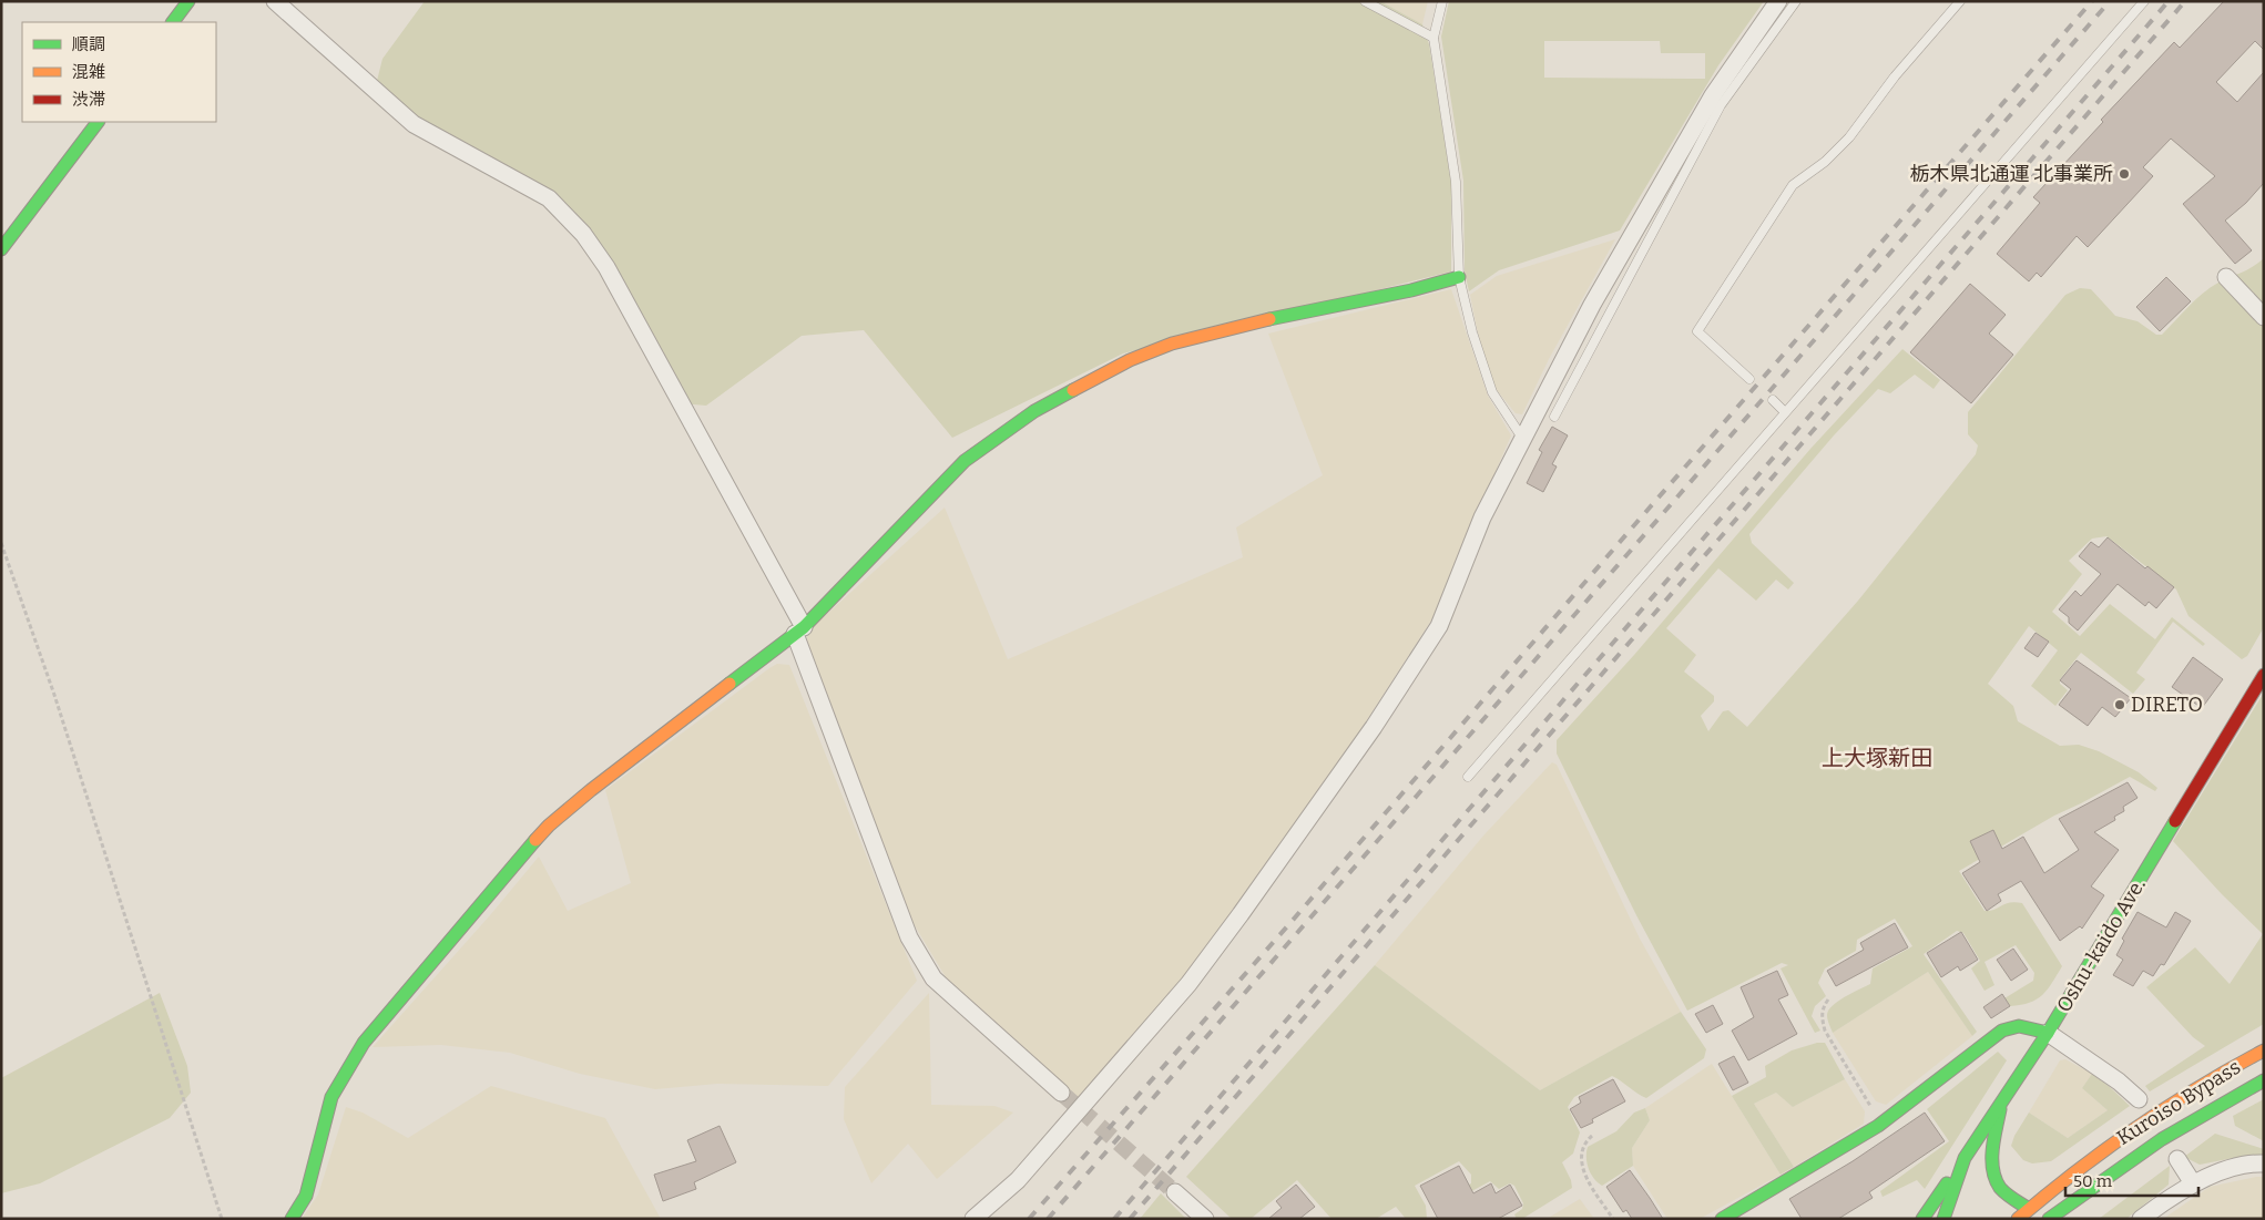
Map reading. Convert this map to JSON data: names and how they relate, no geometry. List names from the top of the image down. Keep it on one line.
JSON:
{"streets":{"main road":["Oshu-kaido Ave.","Kuroiso Bypass"]},"districts":["上大塚新田"],"places":["栃木県北通運 北事業所","DIRETO"],"legend":["順調","混雑","渋滞"],"scale_bar":"50 m"}
